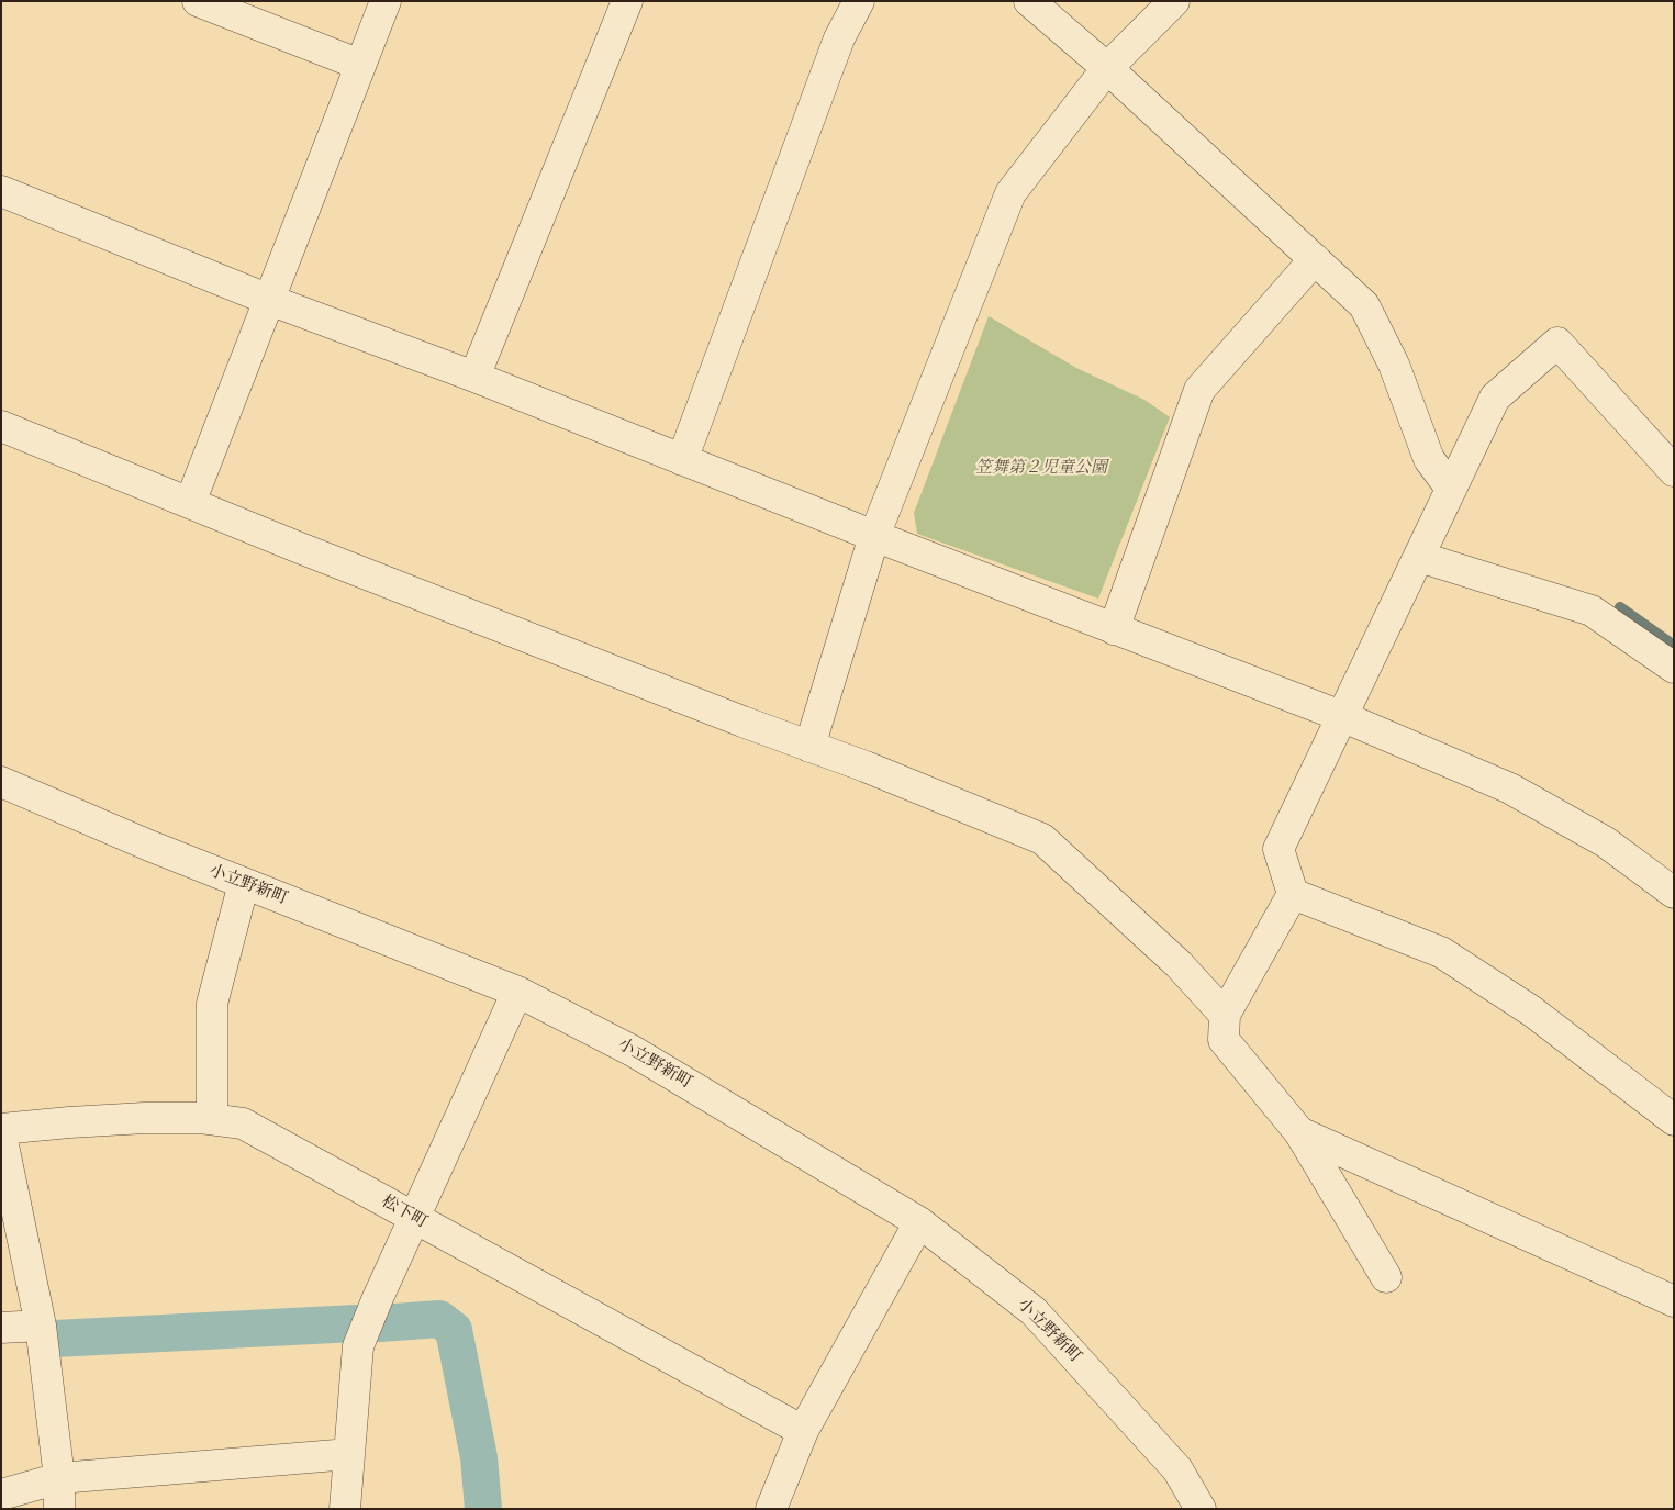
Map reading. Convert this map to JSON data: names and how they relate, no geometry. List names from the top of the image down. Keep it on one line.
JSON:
{"streets":{"street":["小立野新町","松下町"]},"parks":["笠舞第２児童公園"]}
